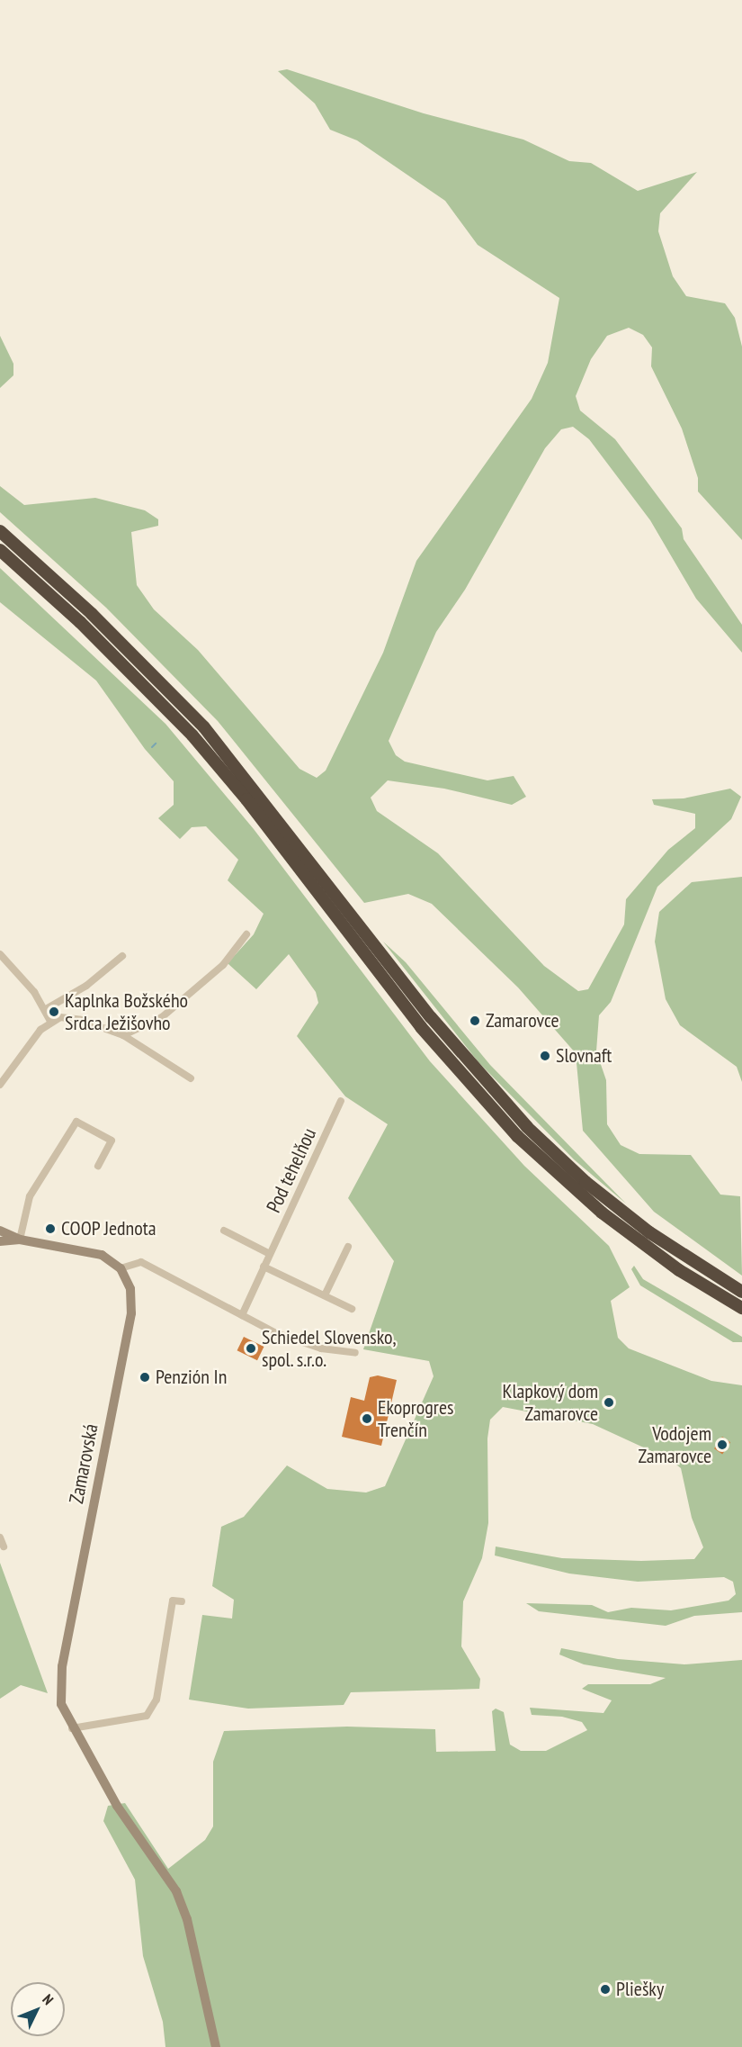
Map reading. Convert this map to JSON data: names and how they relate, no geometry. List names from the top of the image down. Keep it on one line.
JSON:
{"streets":{"main road":["Zamarovská"],"street":["Pod tehelňou"]},"places":["Kaplnka Božského Srdca Ježišovho","Zamarovce","Slovnaft","COOP Jednota","Schiedel Slovensko, spol. s.r.o.","Penzión In","Klapkový dom Zamarovce","Ekoprogres Trenčín","Vodojem Zamarovce","Pliešky"],"north":"top right"}
